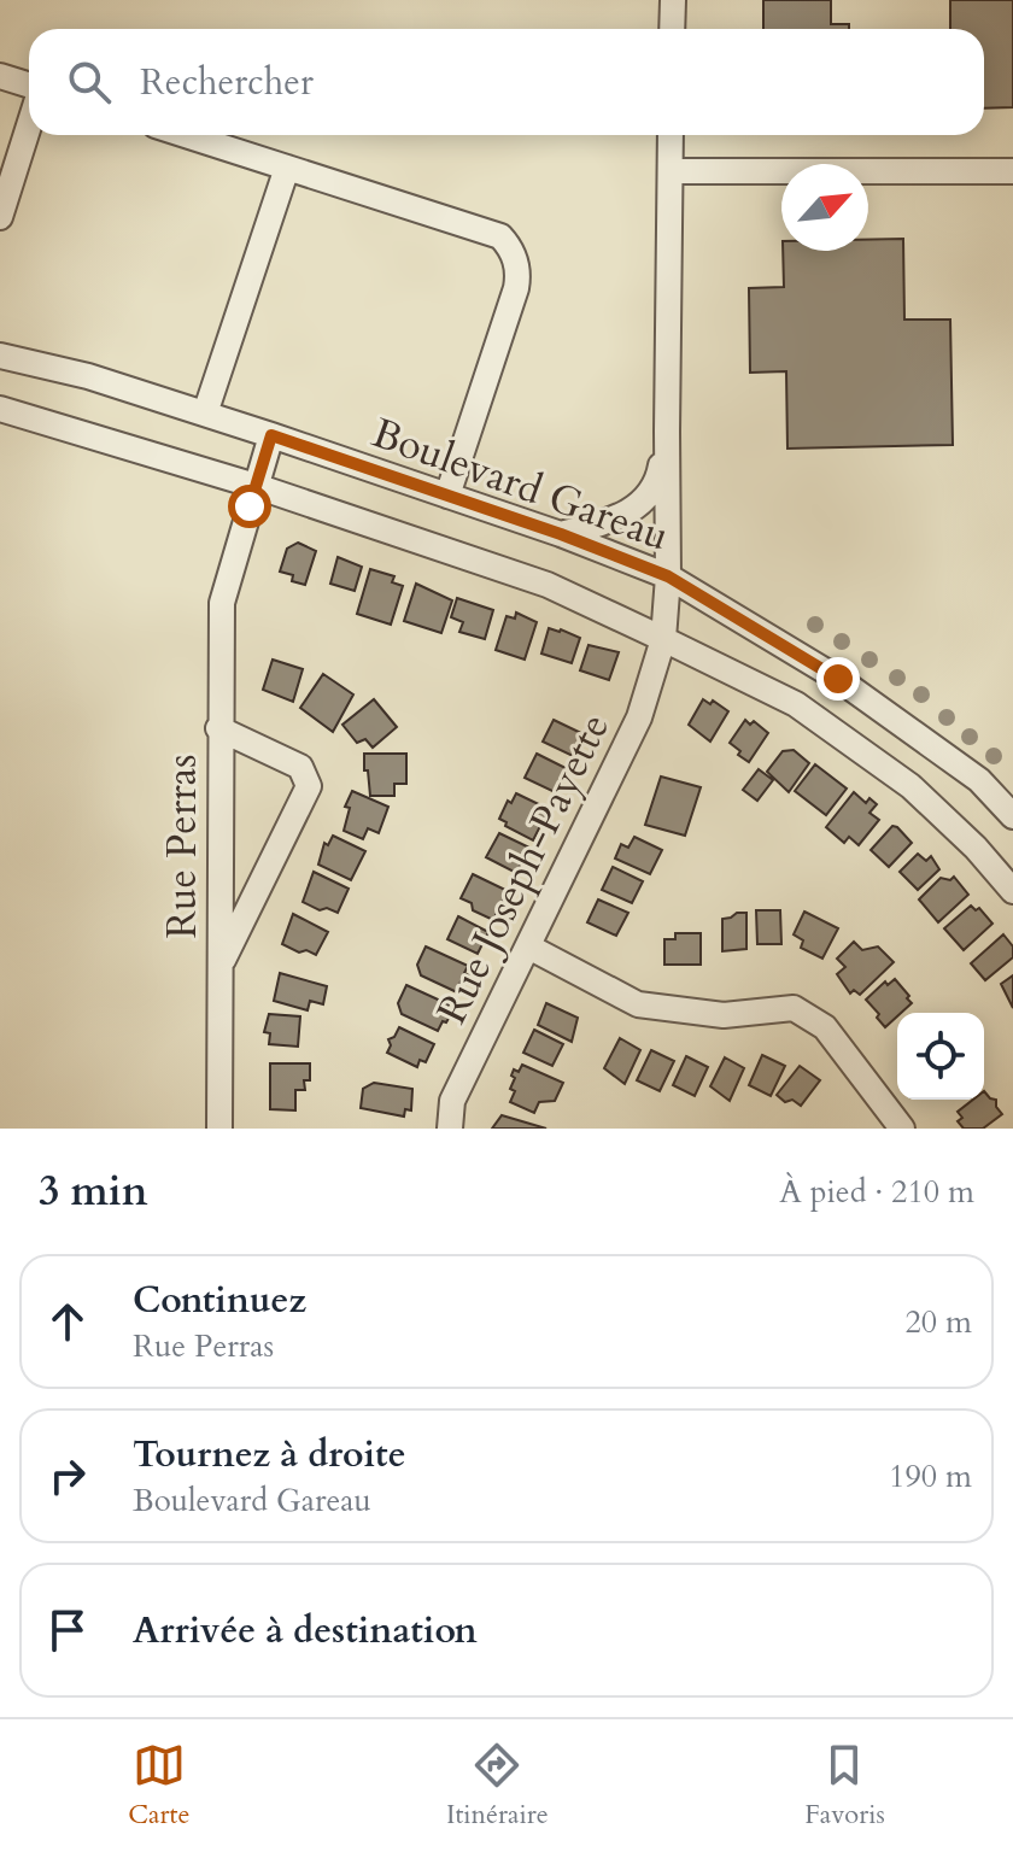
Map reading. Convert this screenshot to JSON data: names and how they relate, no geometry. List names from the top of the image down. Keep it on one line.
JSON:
{"streets":{"street":["Boulevard Gareau","Rue Perras","Rue Joseph-Payette"]},"crossings":[["Boulevard Gareau","Rue Perras"],["Boulevard Gareau","Rue Joseph-Payette"]],"north":"top right","page":{"search":"Rechercher","heading":["3 min","À pied · 210 m"],"list":[["Continuez","Rue Perras","20 m"],["Tournez à droite","Boulevard Gareau","190 m"],"Arrivée à destination"],"nav":["Carte","Itinéraire","Favoris"]}}
